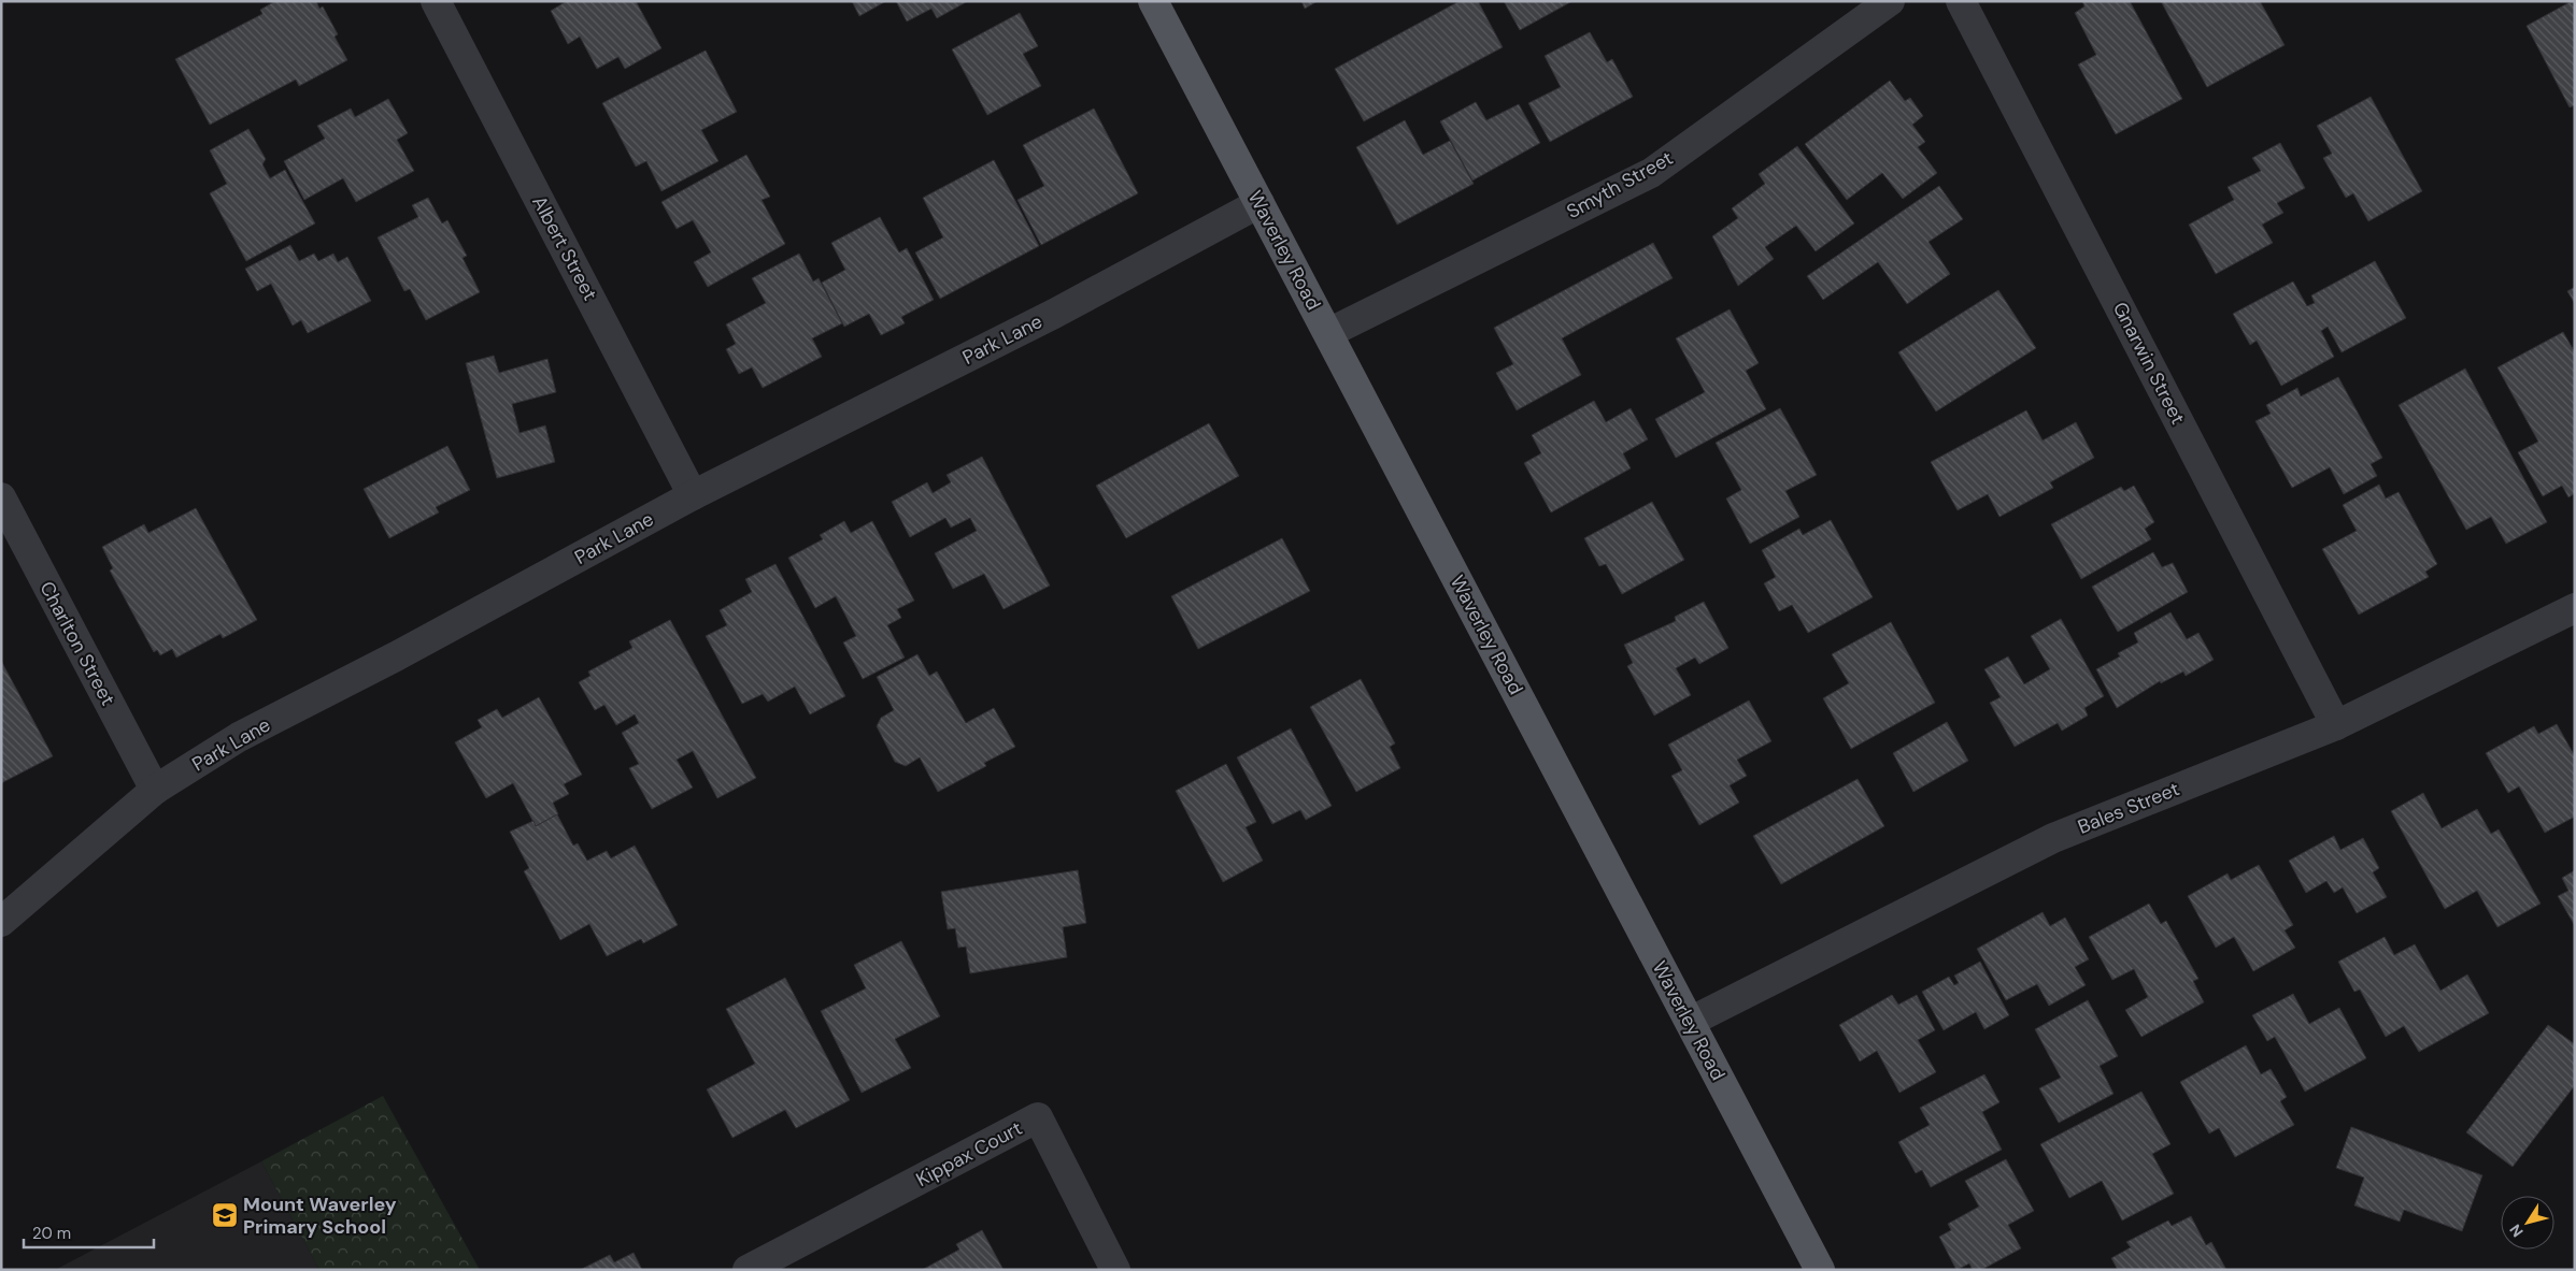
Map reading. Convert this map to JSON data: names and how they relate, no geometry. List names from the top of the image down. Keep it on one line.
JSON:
{"streets":{"main road":["Waverley Road"],"street":["Smyth Street","Albert Street","Park Lane","Gnarwin Street","Charlton Street","Bales Street","Kippax Court"]},"crossings":[["Smyth Street","Waverley Road"],["Albert Street","Park Lane"],["Waverley Road","Park Lane"],["Waverley Road","Bales Street"],["Park Lane","Charlton Street"],["Gnarwin Street","Bales Street"]],"places":{"school or university":["Mount Waverley Primary School"]},"scale_bar":"20 m","north":"bottom left"}
